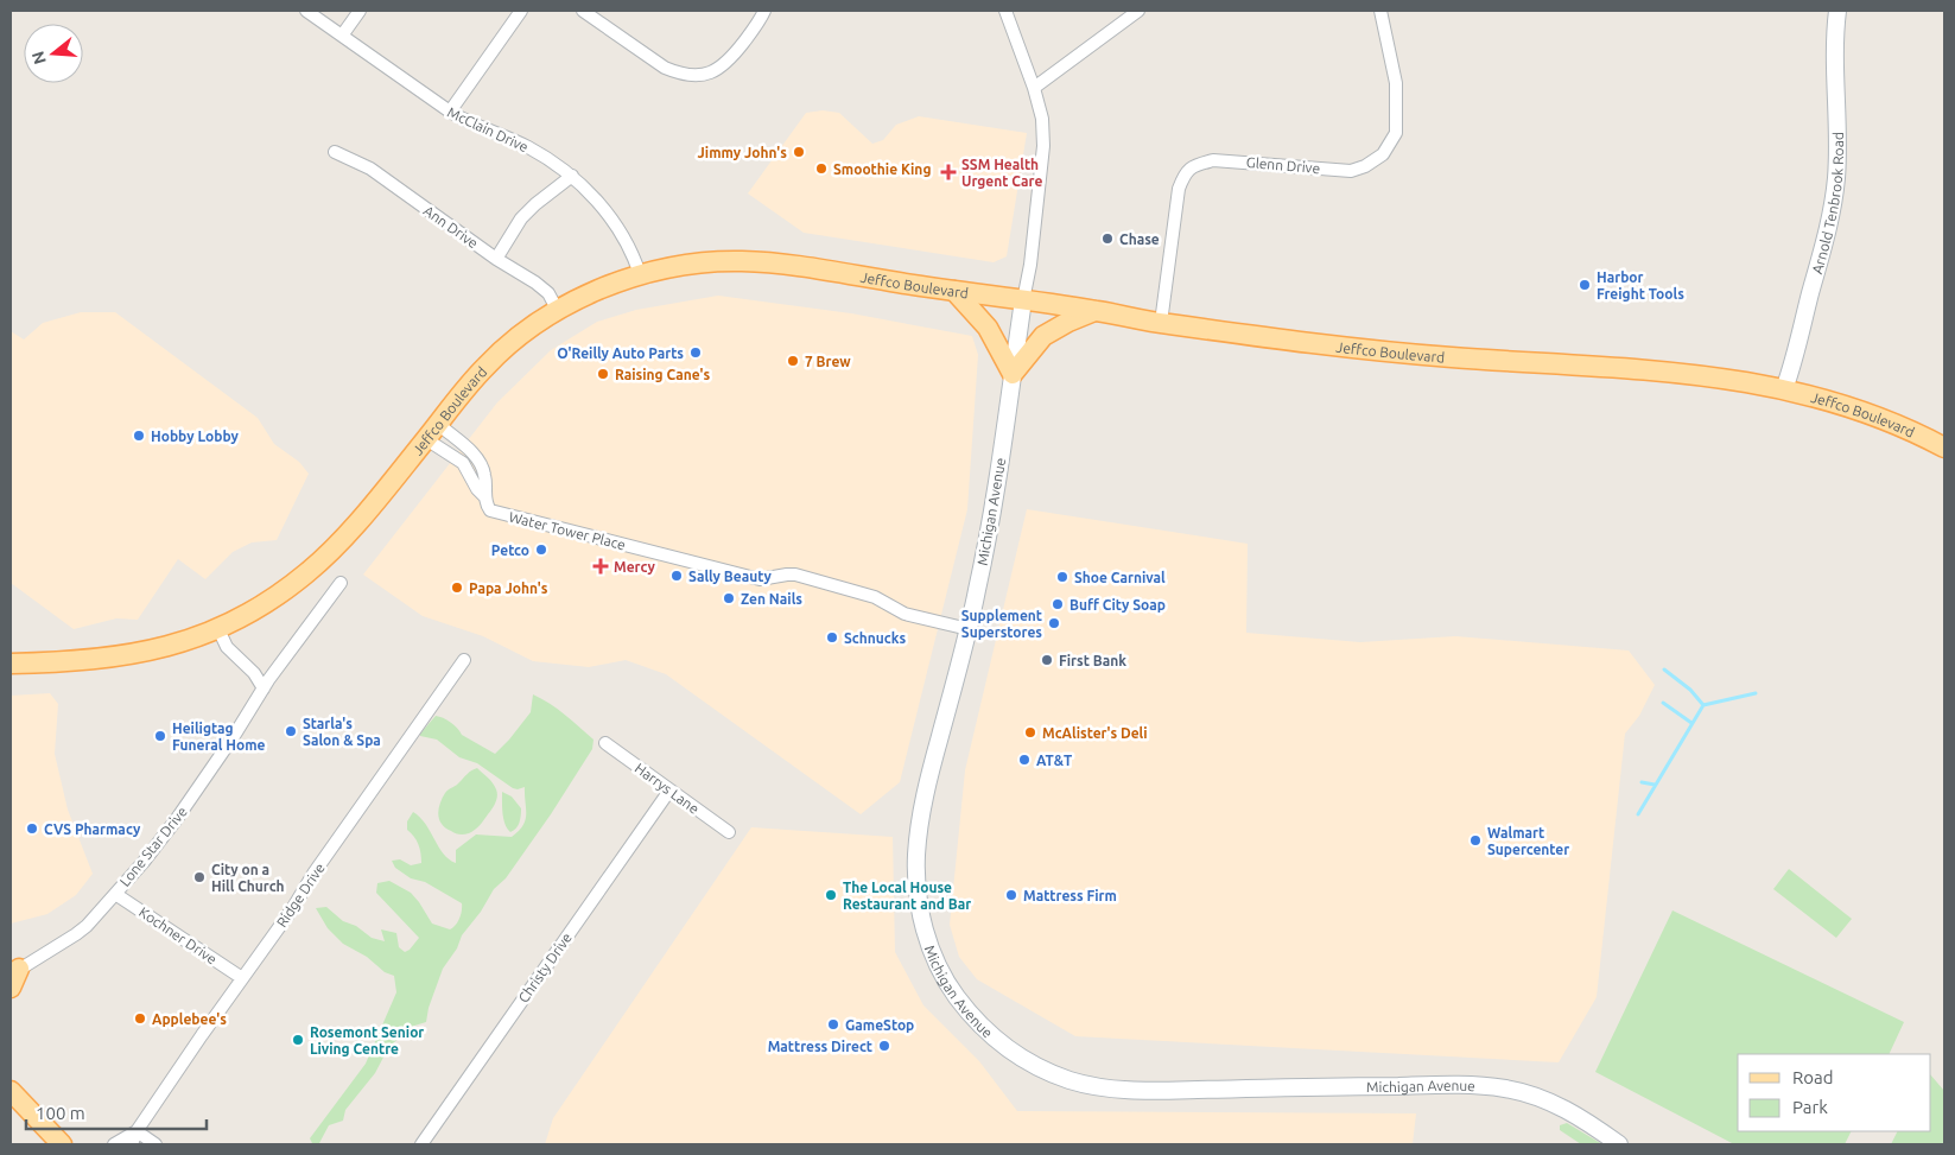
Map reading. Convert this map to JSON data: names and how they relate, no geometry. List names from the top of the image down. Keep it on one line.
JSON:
{"streets":{"main road":["Jeffco Boulevard"],"street":["McClain Drive","Glenn Drive","Arnold Tenbrook Road","Ann Drive","Michigan Avenue","Water Tower Place","Harrys Lane","Lone Star Drive","Ridge Drive","Kochner Drive","Christy Drive"]},"crossings":[["McClain Drive","Jeffco Boulevard"],["Glenn Drive","Jeffco Boulevard"],["Arnold Tenbrook Road","Jeffco Boulevard"],["Ann Drive","Jeffco Boulevard"],["Jeffco Boulevard","Michigan Avenue"],["Jeffco Boulevard","Water Tower Place"],["Michigan Avenue","Water Tower Place"],["Harrys Lane","Christy Drive"],["Lone Star Drive","Kochner Drive"],["Ridge Drive","Kochner Drive"]],"places":{"other":["Jimmy John's","Smoothie King","Chase","Harbor Freight Tools","O'Reilly Auto Parts","7 Brew","Raising Cane's","Hobby Lobby","Petco","Sally Beauty","Shoe Carnival","Papa John's","Zen Nails","Buff City Soap","Supplement Superstores","Schnucks","First Bank","Starla's Salon & Spa","McAlister's Deli","Heiligtag Funeral Home","AT&T","CVS Pharmacy","Walmart Supercenter","City on a Hill Church","The Local House Restaurant and Bar","Mattress Firm","Applebee's","GameStop","Rosemont Senior Living Centre","Mattress Direct"],"health":["SSM Health Urgent Care","Mercy"]},"legend":["Road","Park"],"scale_bar":"100 m","north":"left"}
